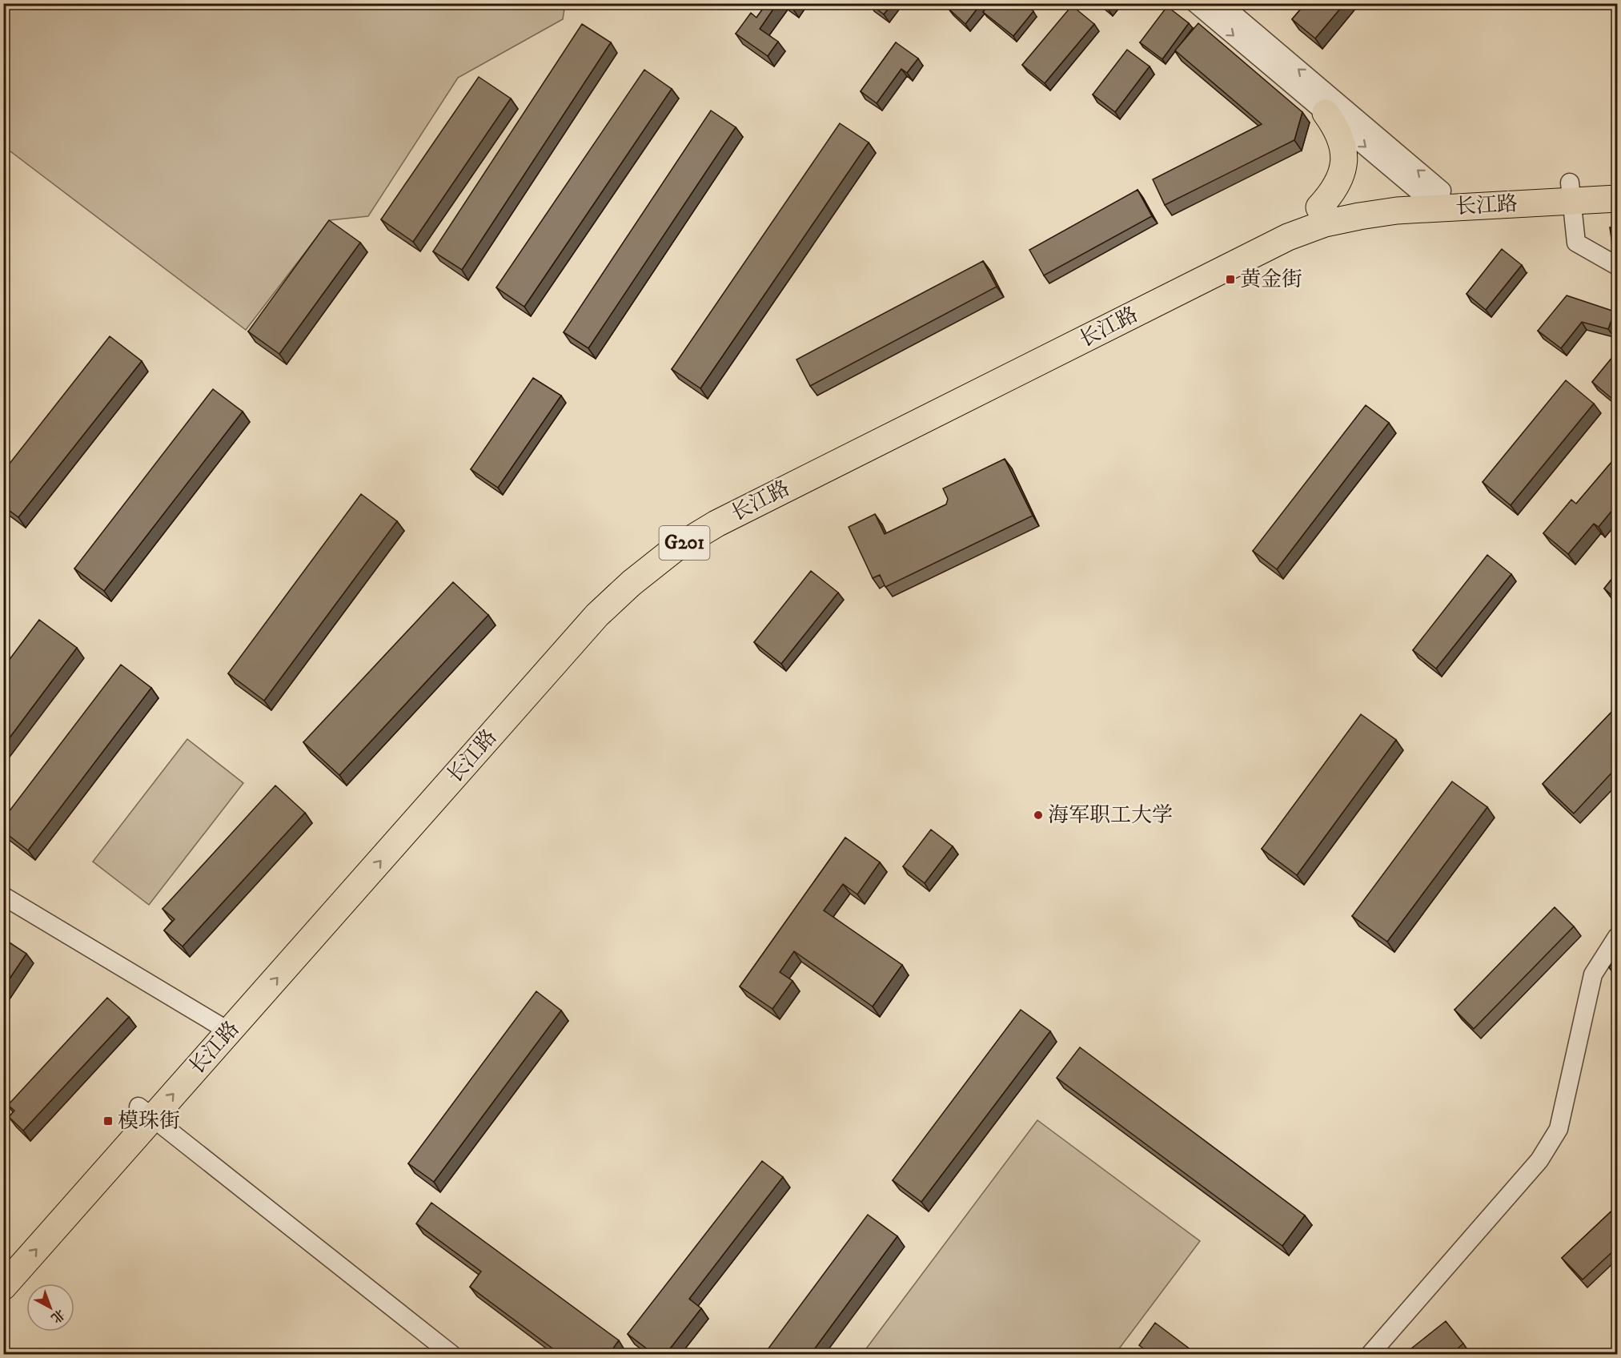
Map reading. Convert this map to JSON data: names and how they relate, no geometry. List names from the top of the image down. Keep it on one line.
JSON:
{"streets":{"highway":["长江路","G201"]},"places":{"transit":["黄金街","模珠街"],"other":["海军职工大学"]},"north":"bottom right"}
